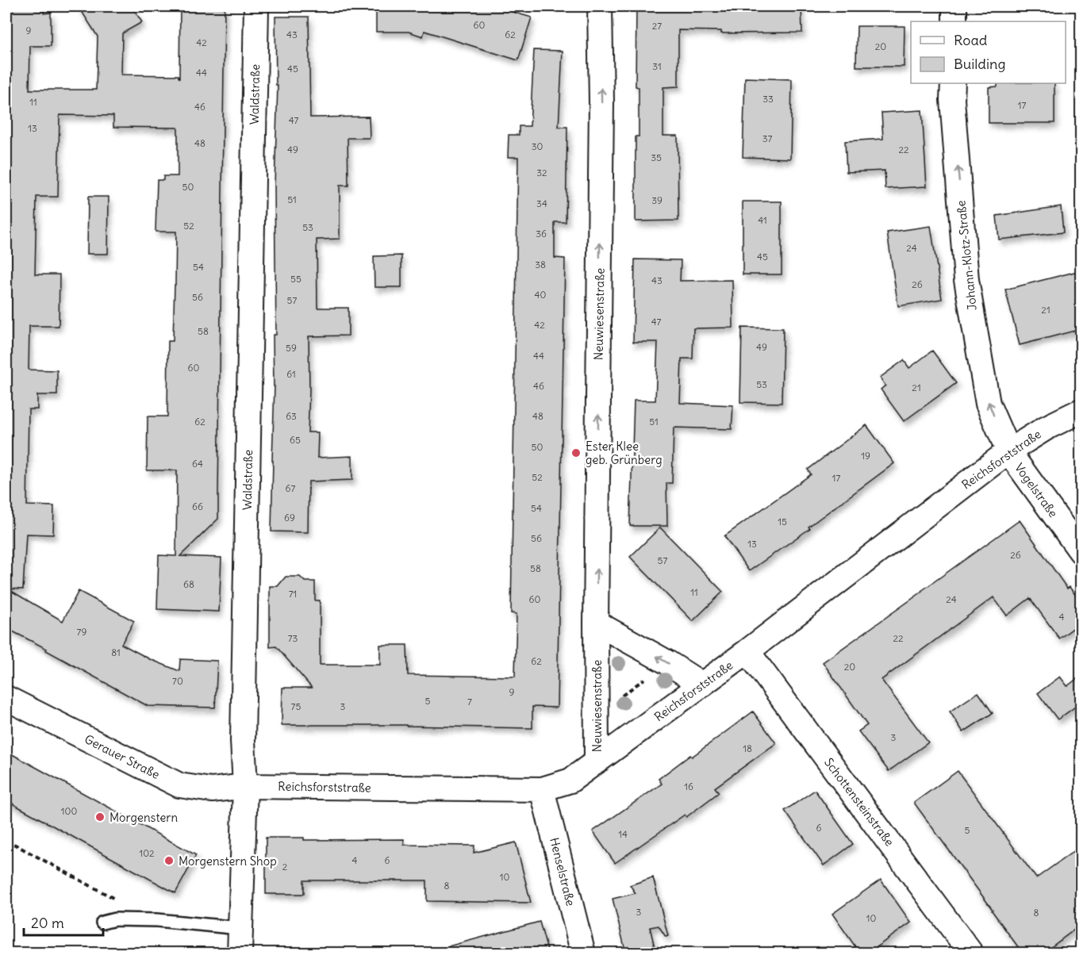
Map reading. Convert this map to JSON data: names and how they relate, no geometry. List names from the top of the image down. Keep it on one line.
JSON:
{"streets":{"street":["Waldstraße","Johann-Klotz-Straße","Neuwiesenstraße","Reichsforststraße","Vogelstraße","Gerauer Straße","Schottensteinstraße","Henselstraße"]},"crossings":[["Waldstraße","Reichsforststraße"],["Waldstraße","Gerauer Straße"],["Johann-Klotz-Straße","Reichsforststraße"],["Johann-Klotz-Straße","Vogelstraße"],["Neuwiesenstraße","Reichsforststraße"],["Reichsforststraße","Vogelstraße"],["Reichsforststraße","Gerauer Straße"],["Reichsforststraße","Schottensteinstraße"],["Reichsforststraße","Henselstraße"]],"one_way":["Johann-Klotz-Straße","Neuwiesenstraße"],"places":["Ester Klee geb. Grünberg","Morgenstern","Morgenstern Shop"],"house_numbers":["60","27","9","43","62","42","20","31","45","44","33","11","17","46","47","13","37","48","30","49","22","35","32","50","51","39","34","41","52","53","36","24","45","38","54","55","43","26","40","56","57","21","47","42","58","49","59","44","60","61","53","46","21","63","48","62","51","65","50","19","64","52","17","67","66","54","69","15","56","13","26","57","58","68","11","71","60","24","4","79","73","22","81","62","20","70","9","5","7","75","3","3","18","16","100","6","5","14","102","4","6","2","10","8","3","8","10"],"legend":["Road","Building"],"scale_bar":"20 m"}
